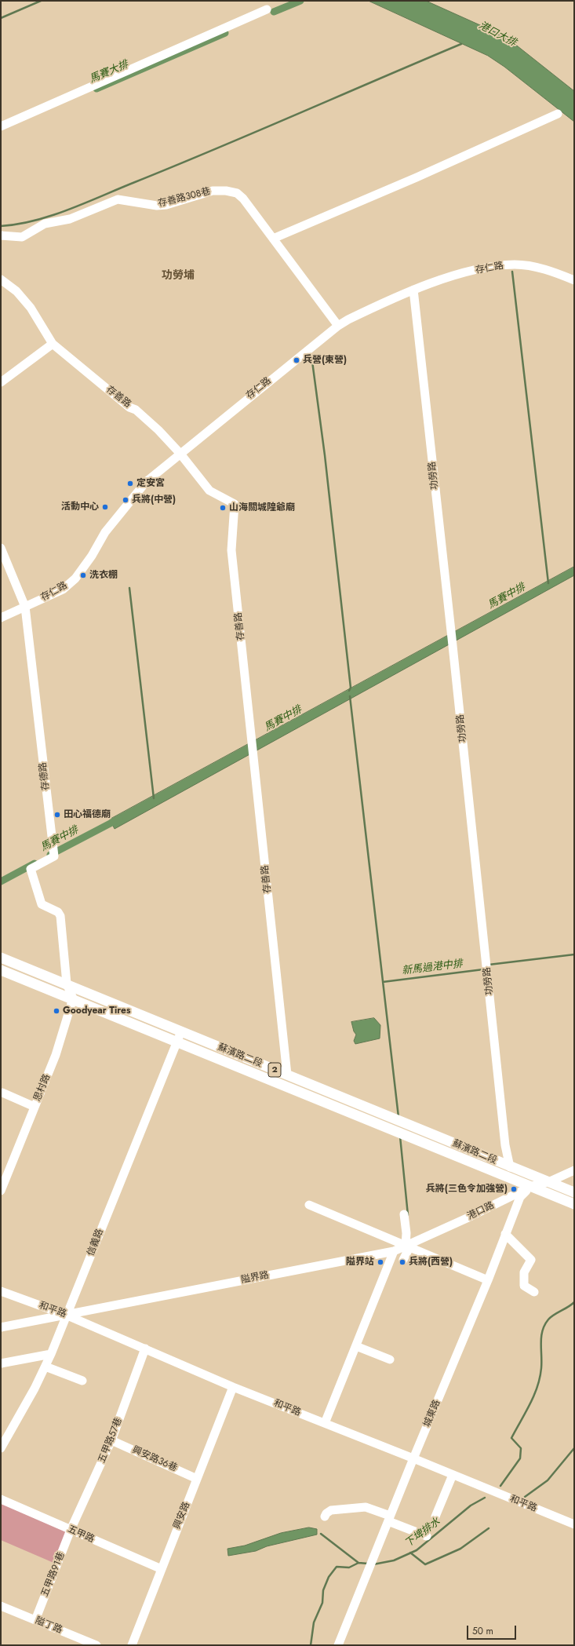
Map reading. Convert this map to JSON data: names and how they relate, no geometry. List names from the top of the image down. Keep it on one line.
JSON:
{"streets":{"main road":["蘇濱路二段","2"],"street":["存善路308巷","存仁路","存善路","功勞路","存德路","思村路","港口路","信義路","隘界路","和平路","城東路","五甲路57巷","興安路36巷","興安路","五甲路","五甲路91巷","隘丁路"]},"crossings":[["存善路308巷","存仁路"],["存仁路","存善路"],["存仁路","功勞路"],["存仁路","存德路"],["存善路","蘇濱路二段"],["功勞路","蘇濱路二段"],["存德路","蘇濱路二段"],["蘇濱路二段","2"],["蘇濱路二段","思村路"],["蘇濱路二段","港口路"],["蘇濱路二段","信義路"],["蘇濱路二段","城東路"],["2","港口路"],["2","城東路"],["港口路","隘界路"],["港口路","城東路"],["信義路","隘界路"],["信義路","和平路"],["隘界路","和平路"],["和平路","城東路"],["和平路","五甲路57巷"],["和平路","興安路"],["五甲路57巷","興安路36巷"],["五甲路57巷","五甲路"],["五甲路57巷","五甲路91巷"],["興安路36巷","興安路"],["興安路","五甲路"],["五甲路","五甲路91巷"],["五甲路91巷","隘丁路"]],"districts":["功勞埔"],"water":["港口大排","馬賽大排","馬賽中排","新馬過港中排","下埤排水"],"places":["兵營(東營)","定安宮","兵將(中營)","活動中心","山海關城隍爺廟","洗衣棚","田心福德廟","Goodyear Tires","兵將(三色令加強營)","隘界站","兵將(西營)"],"scale_bar":"50 m"}
